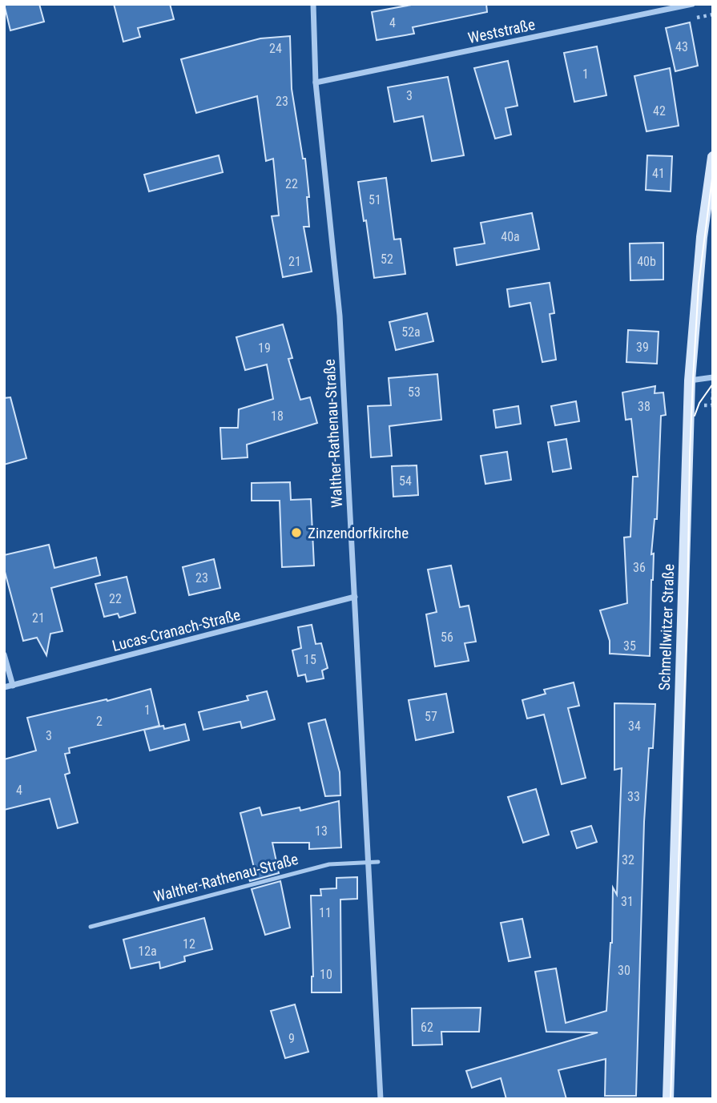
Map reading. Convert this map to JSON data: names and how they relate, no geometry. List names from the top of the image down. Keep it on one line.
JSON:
{"streets":{"street":["Weststraße","Walther-Rathenau-Straße","Schmellwitzer Straße","Lucas-Cranach-Straße"]},"crossings":[["Weststraße","Walther-Rathenau-Straße"],["Walther-Rathenau-Straße","Lucas-Cranach-Straße"]],"places":["Zinzendorfkirche"],"house_numbers":["4","43","24","1","3","23","42","41","22","51","40a","52","21","40b","52a","39","19","53","38","18","54","36","23","22","21","56","35","15","1","57","2","34","3","4","33","13","32","31","11","12","12a","30","10","62","9"]}
